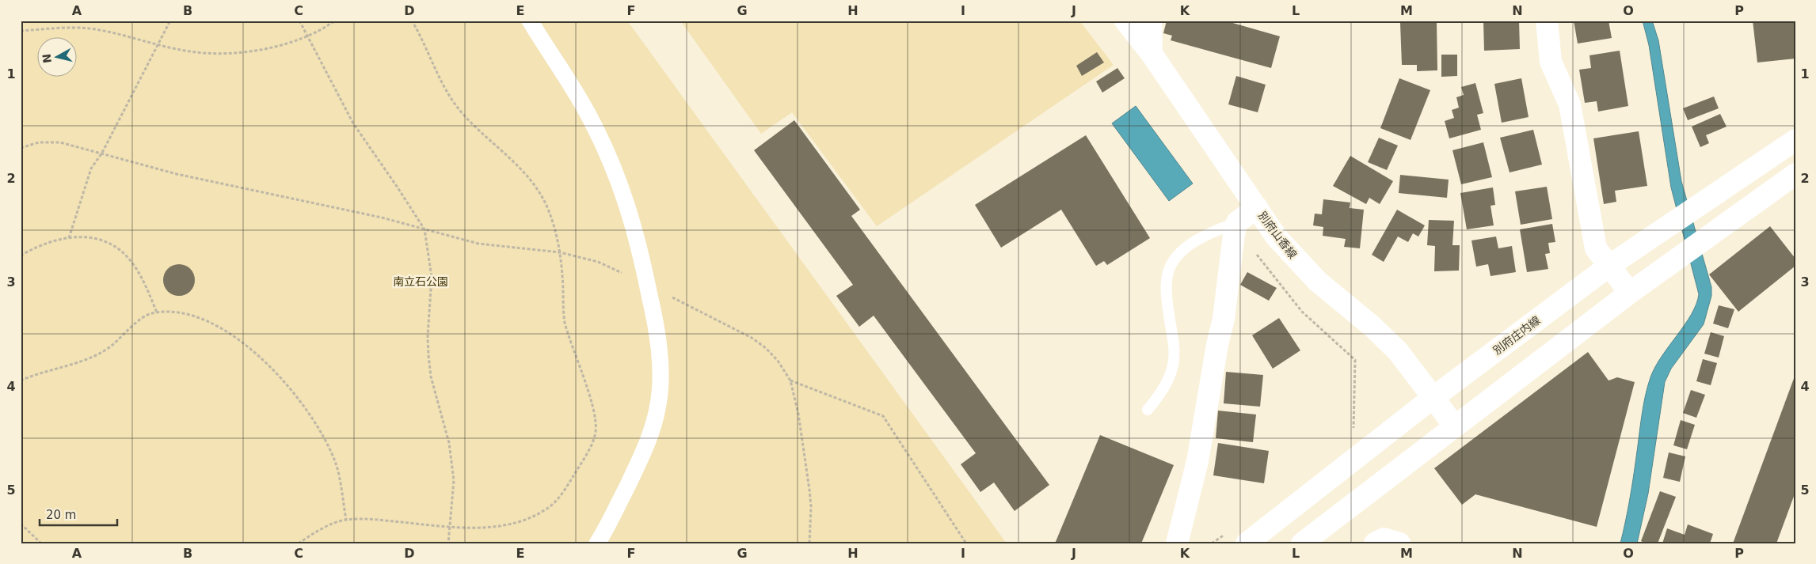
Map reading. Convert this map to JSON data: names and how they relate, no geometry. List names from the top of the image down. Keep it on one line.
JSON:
{"streets":{"main road":["別府山香線","別府庄内線"]},"crossings":[["別府山香線","別府庄内線"]],"parks":["南立石公園"],"scale_bar":"20 m","north":"left","grid":{"columns":["A","B","C","D","E","F","G","H","I","J","K","L","M","N","O","P"],"rows":["1","2","3","4","5"]}}
